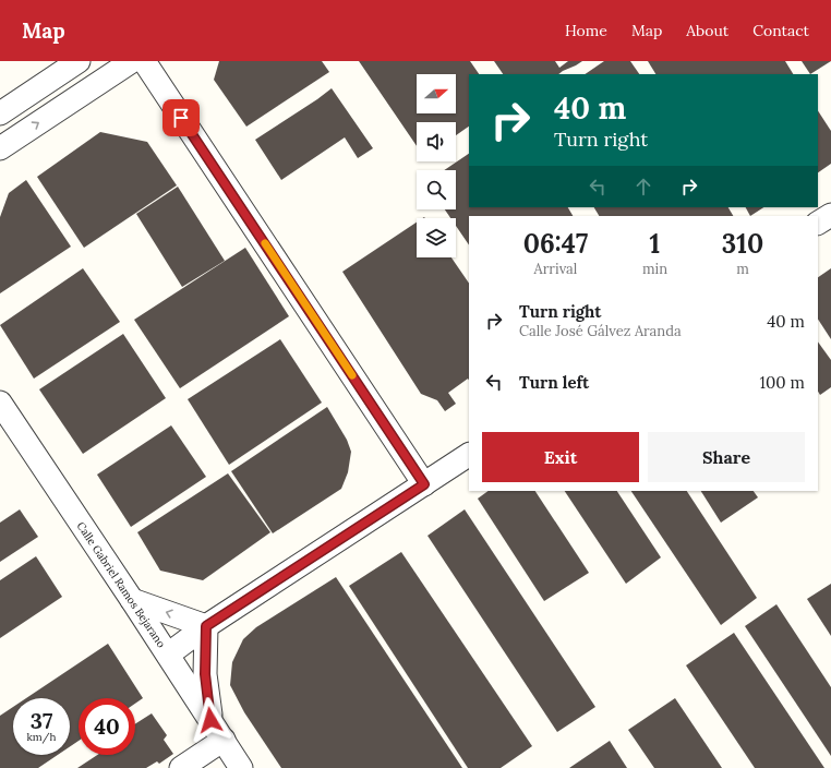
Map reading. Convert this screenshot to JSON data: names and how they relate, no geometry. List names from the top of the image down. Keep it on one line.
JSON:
{"streets":{"street":["Calle Gabriel Ramos Bejarano"]},"north":"right","page":{"header":"Map","nav":["Home","Map","About","Contact"],"turn":["40 m","Turn right"],"eta":["06:47","Arrival","1","min","310","m"],"list":[{"name":"Turn right","note":"Calle José Gálvez Aranda","value":"40 m"},{"name":"Turn left","value":"100 m"}],"buttons":["Exit","Share"],"speed":"37 km/h","limit":"40"}}
